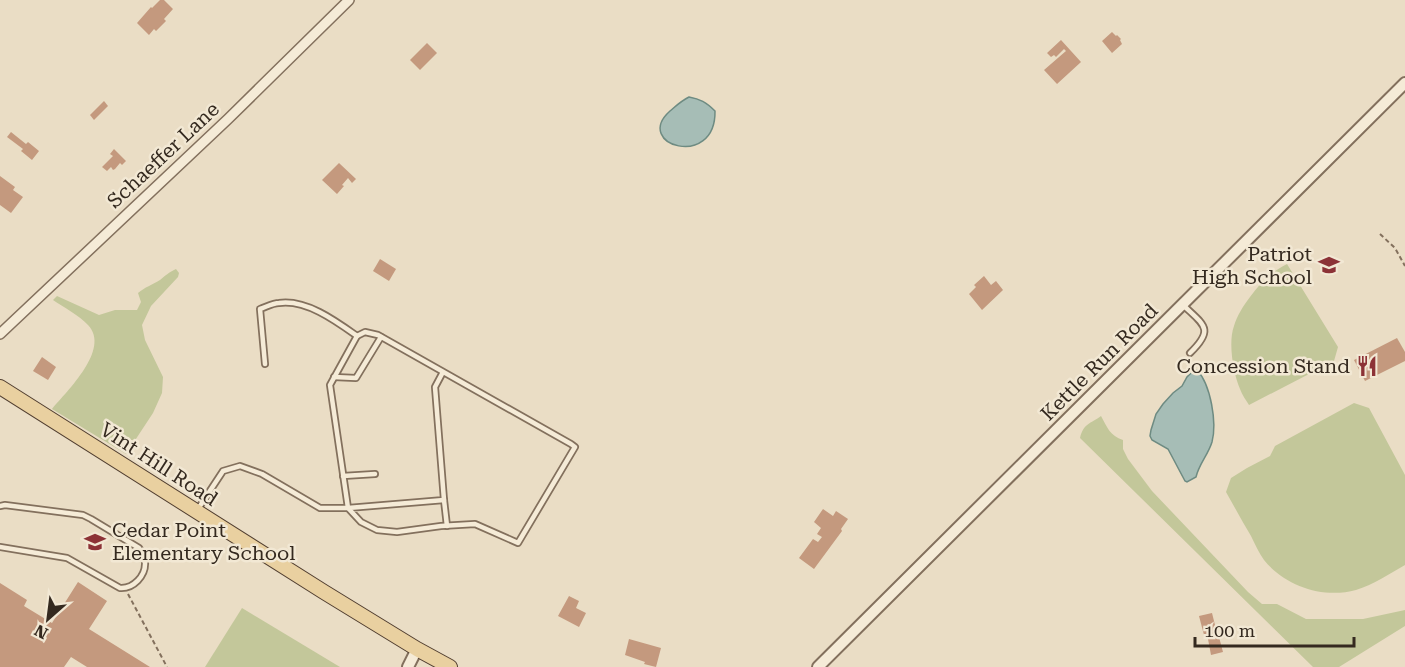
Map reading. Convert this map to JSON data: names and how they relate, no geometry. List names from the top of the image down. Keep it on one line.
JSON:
{"streets":{"main road":["Vint Hill Road"],"street":["Schaeffer Lane","Kettle Run Road"]},"places":{"school or university":["Patriot High School","Cedar Point Elementary School"],"restaurant":["Concession Stand"]},"scale_bar":"100 m","north":"bottom left"}
